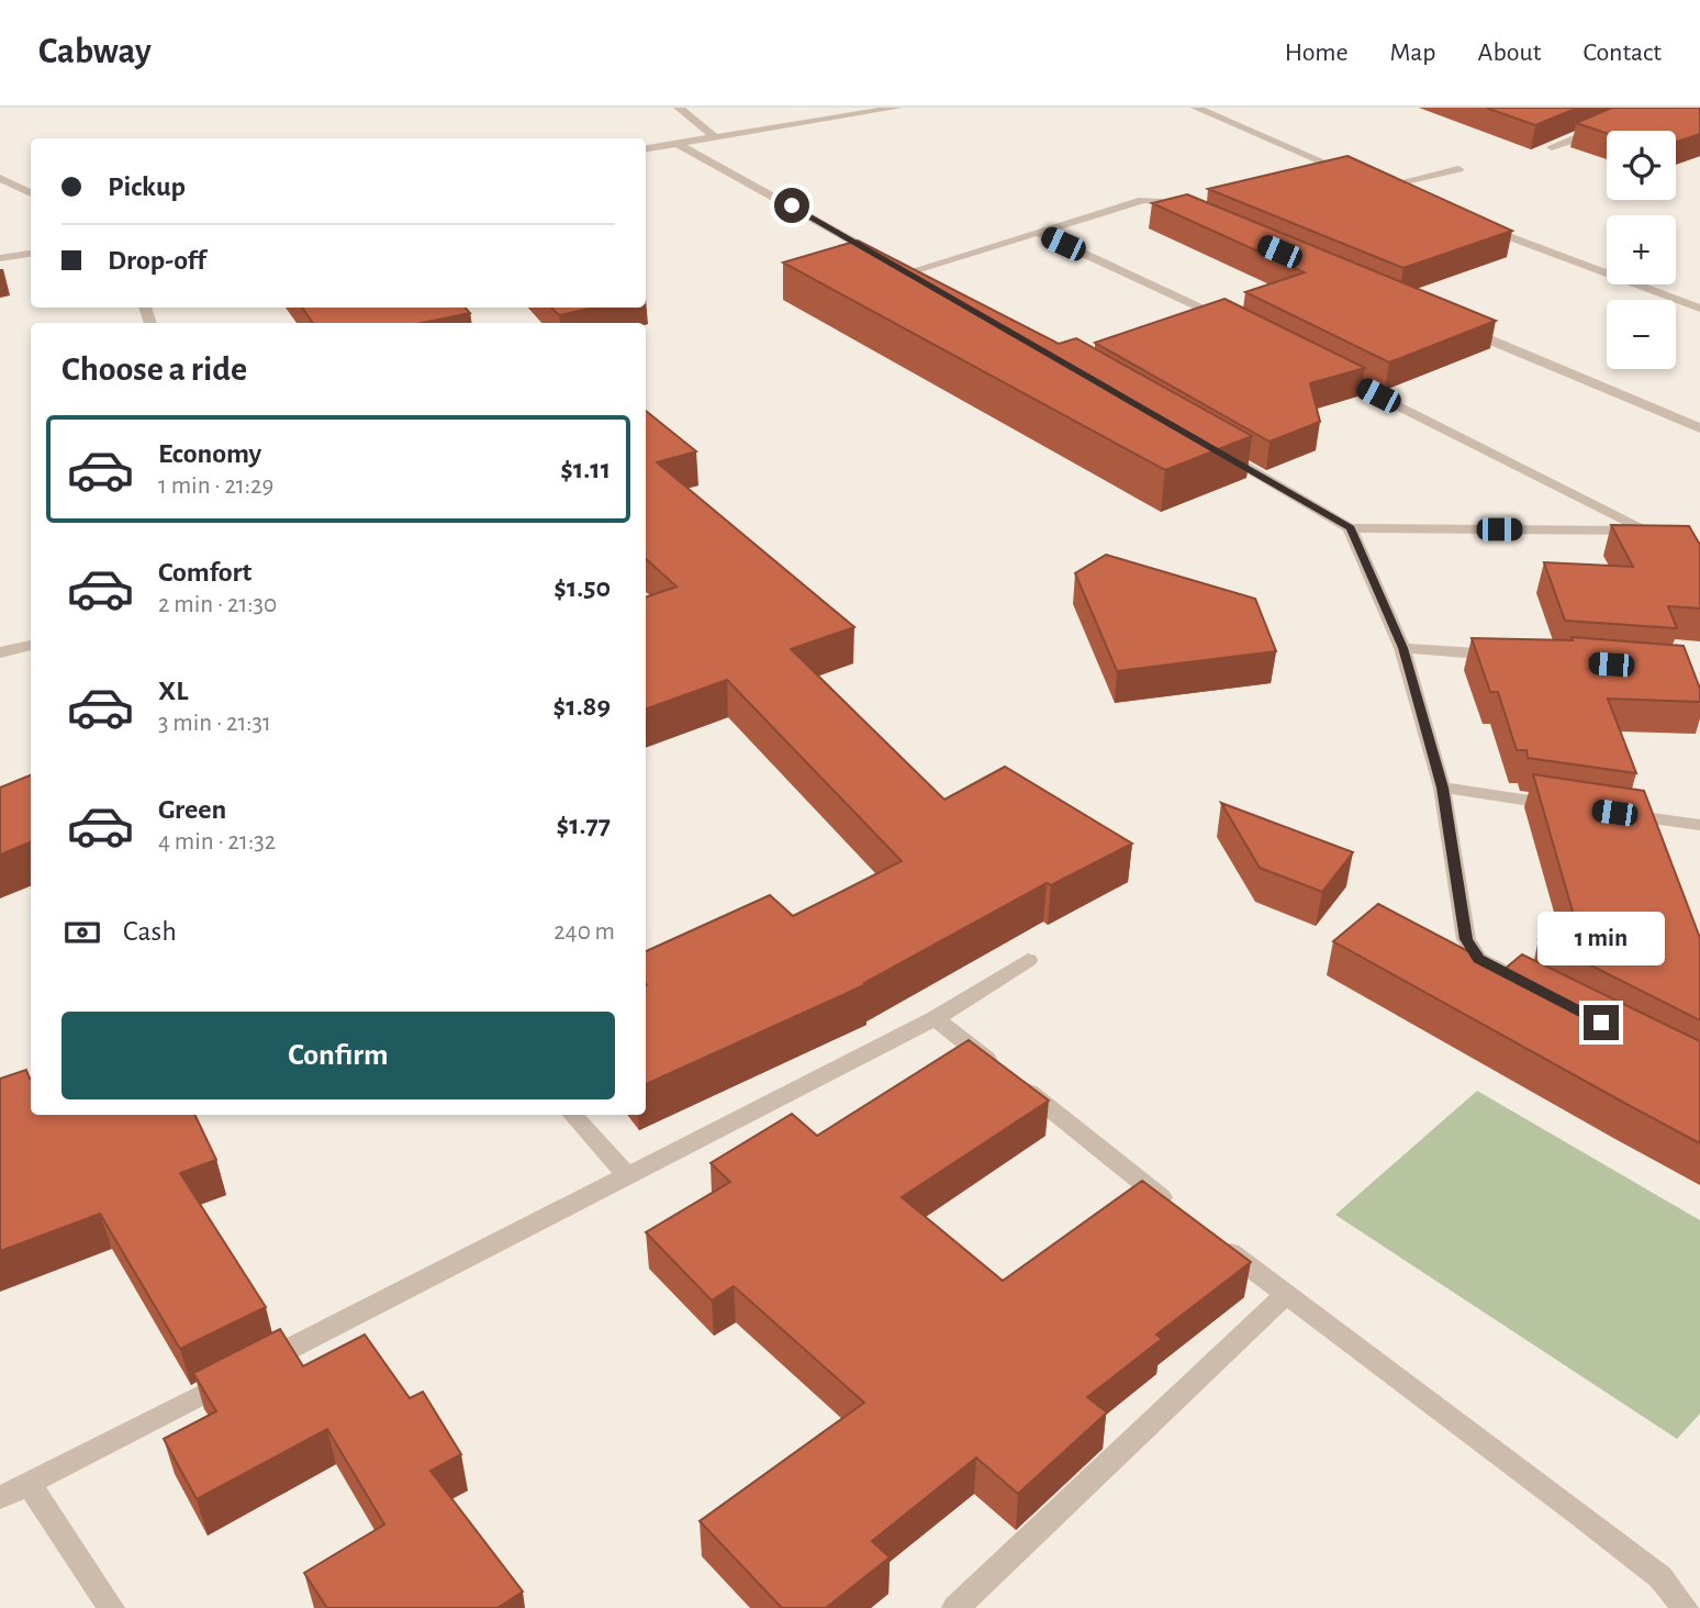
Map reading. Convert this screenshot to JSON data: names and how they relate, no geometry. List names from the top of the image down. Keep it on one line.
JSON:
{"page":{"header":"Cabway","nav":["Home","Map","About","Contact"],"map_buttons":["+","−"],"banner":["Pickup","Drop-off"],"heading":"Choose a ride","list":[{"name":"Economy","note":"1 min · 21:29","value":"$1.11"},{"name":"Comfort","note":"2 min · 21:30","value":"$1.50"},{"name":"XL","note":"3 min · 21:31","value":"$1.89"},{"name":"Green","note":"4 min · 21:32","value":"$1.77"}],"pay":["Cash","240 m"],"bubble":"1 min","buttons":"Confirm"}}
